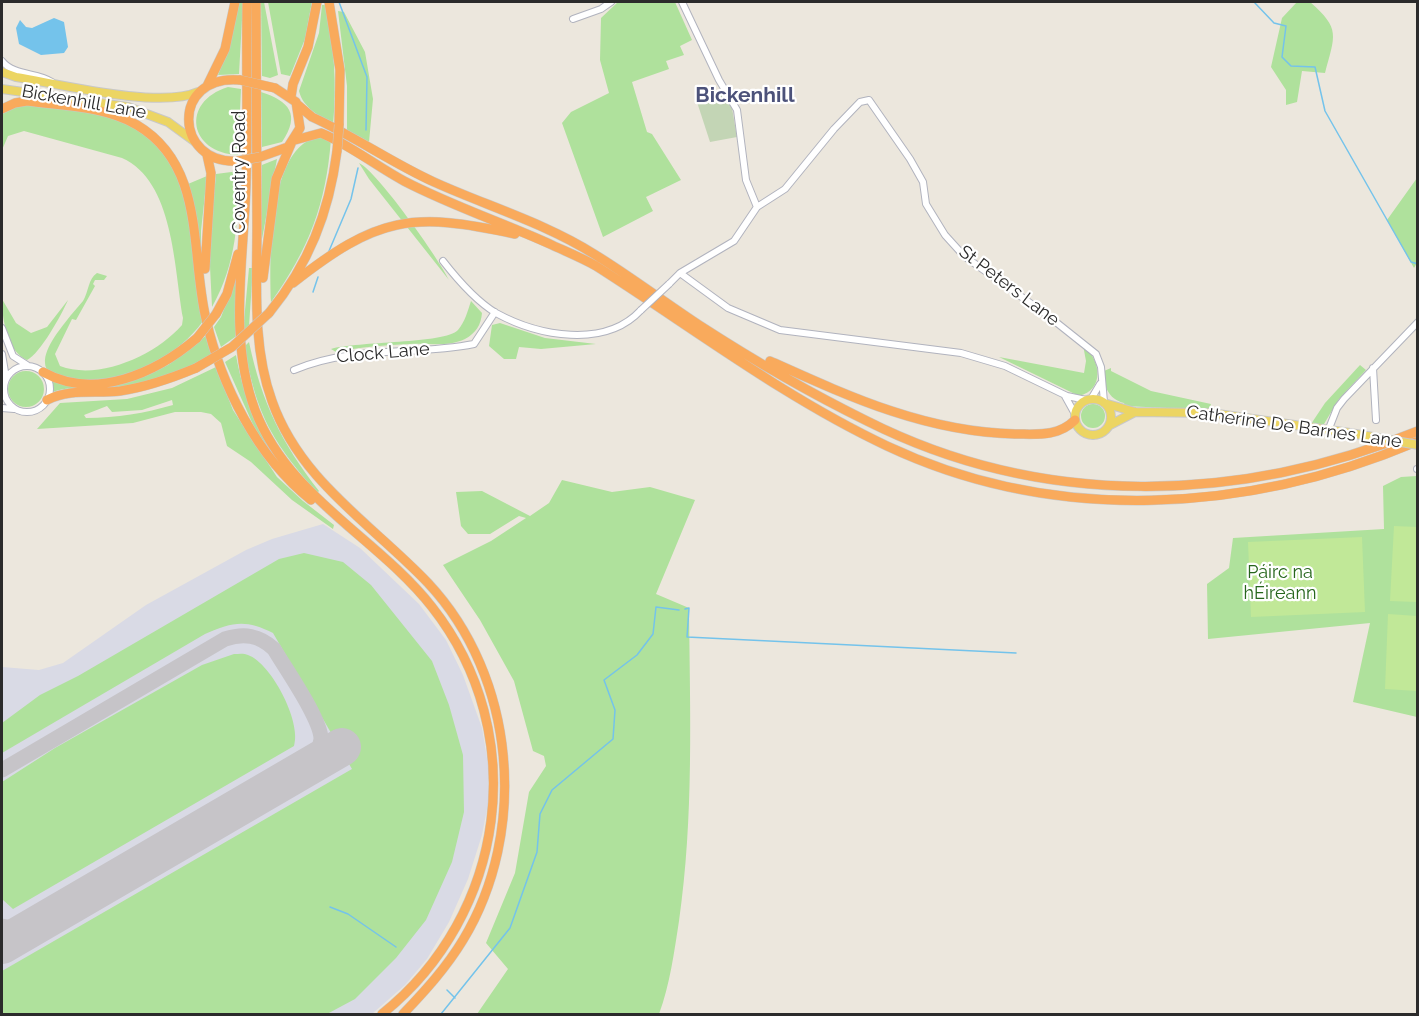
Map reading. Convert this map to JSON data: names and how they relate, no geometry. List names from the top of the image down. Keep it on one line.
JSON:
{"streets":{"highway":["Coventry Road"],"main road":["Bickenhill Lane","Catherine De Barnes Lane"],"street":["St Peters Lane","Clock Lane"]},"crossings":[["St Peters Lane","Catherine De Barnes Lane"]],"districts":["Bickenhill"],"parks":["Páirc na hÉireann"]}
